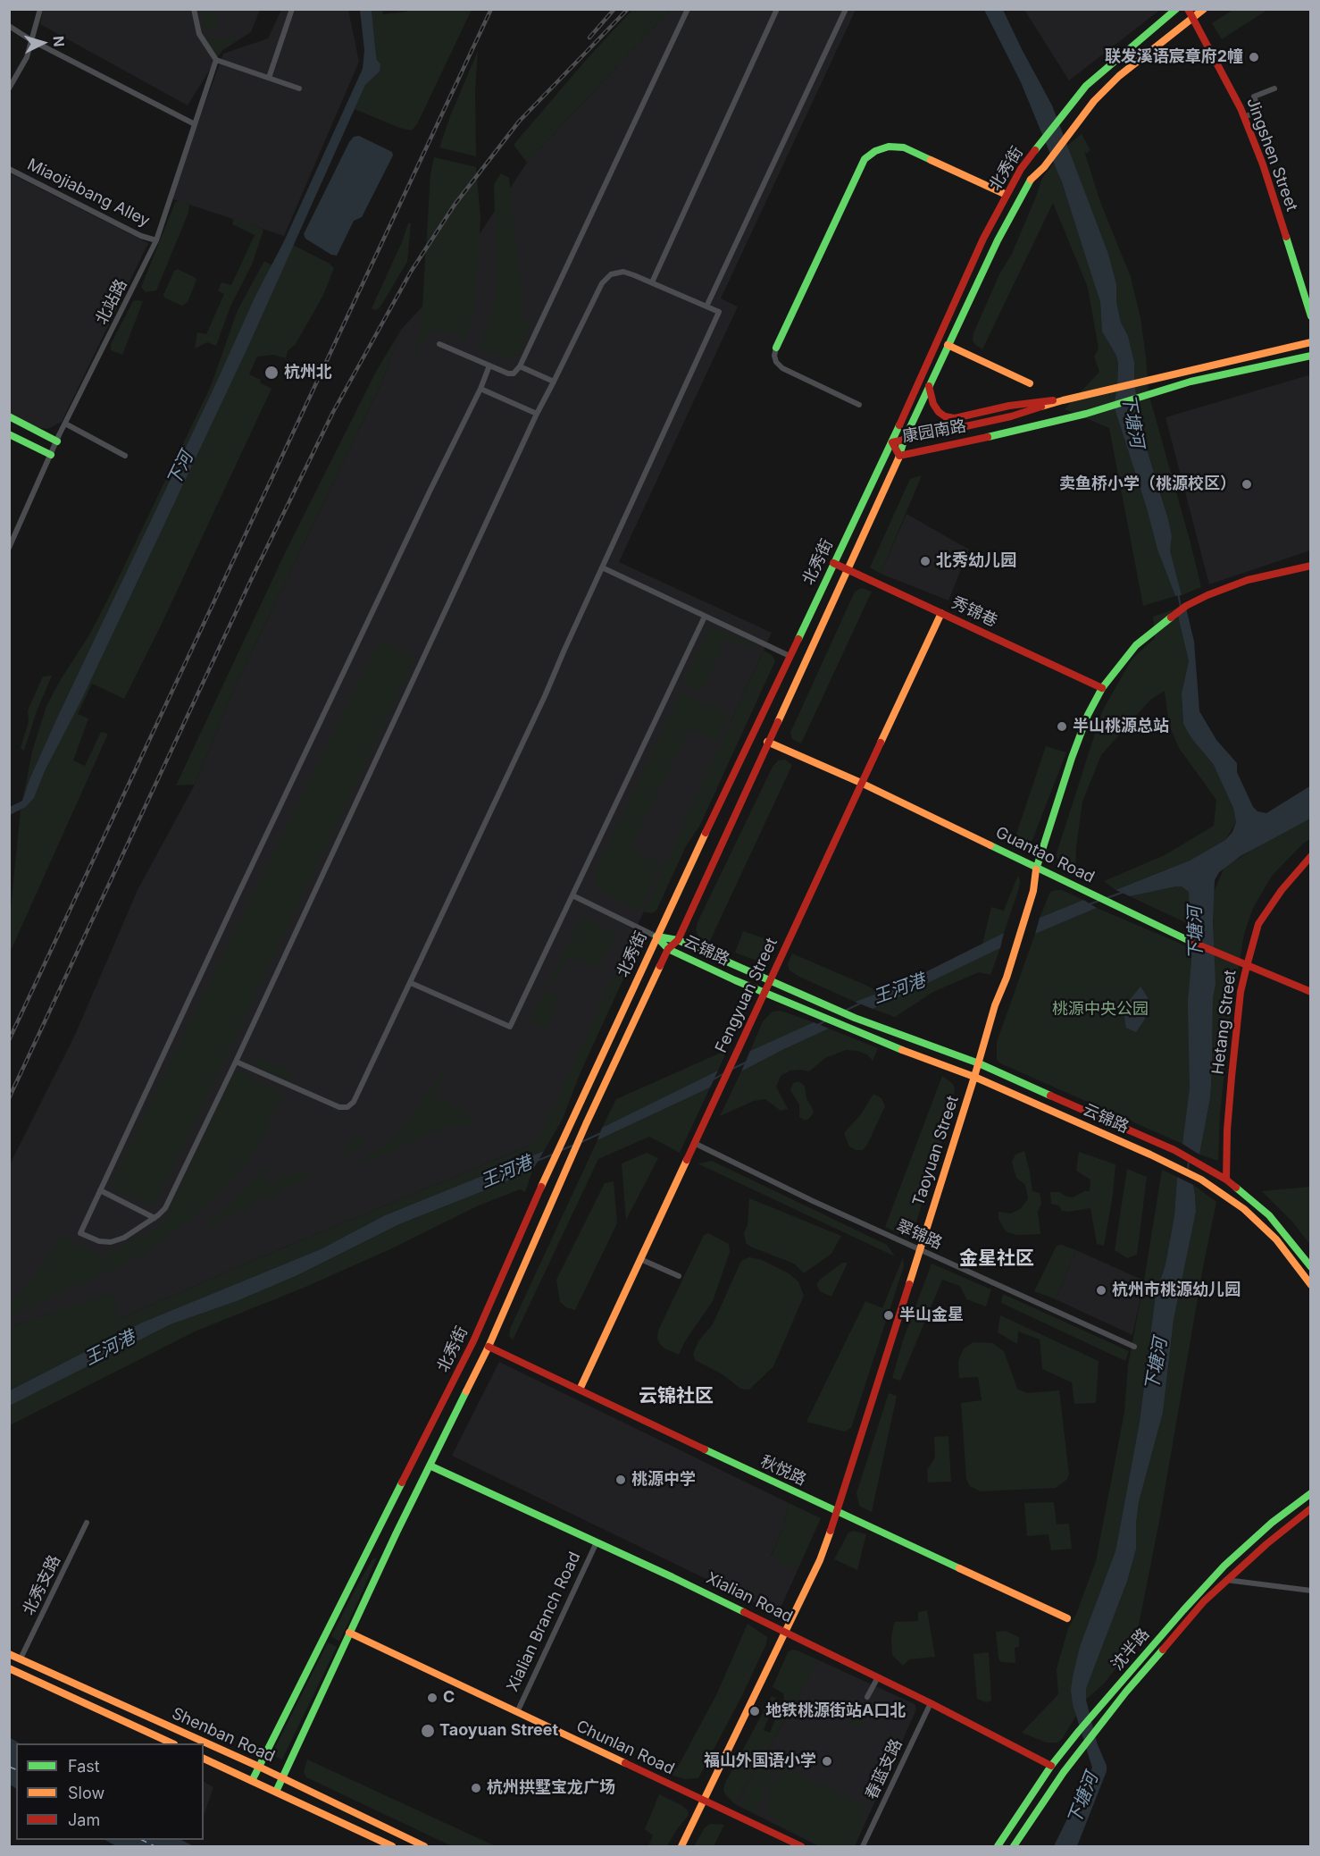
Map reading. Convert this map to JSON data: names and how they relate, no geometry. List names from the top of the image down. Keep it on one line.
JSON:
{"streets":{"main road":["Jingshen Street","北秀街","康园南路","秀锦巷","Guantao Road","云锦路","Fengyuan Street","Hetang Street","Taoyuan Street","秋悦路","Xialian Road","沈半路","Shenban Road","Chunlan Road"],"street":["Miaojiabang Alley","北站路","翠锦路","北秀支路","Xialian Branch Road","春蓝支路"]},"crossings":[["Jingshen Street","北秀街"],["北秀街","康园南路"],["北秀街","秀锦巷"],["北秀街","Guantao Road"],["北秀街","云锦路"],["北秀街","秋悦路"],["北秀街","Xialian Road"],["北秀街","Shenban Road"],["北秀街","Chunlan Road"],["Miaojiabang Alley","北站路"],["秀锦巷","Fengyuan Street"],["秀锦巷","Taoyuan Street"],["Guantao Road","Fengyuan Street"],["Guantao Road","Hetang Street"],["Guantao Road","Taoyuan Street"],["云锦路","Fengyuan Street"],["云锦路","Hetang Street"],["云锦路","Taoyuan Street"],["Fengyuan Street","翠锦路"],["Fengyuan Street","秋悦路"],["Taoyuan Street","翠锦路"],["Taoyuan Street","秋悦路"],["Taoyuan Street","Xialian Road"],["Taoyuan Street","Chunlan Road"],["北秀支路","Shenban Road"],["Xialian Road","Xialian Branch Road"],["Xialian Road","沈半路"],["Xialian Road","春蓝支路"],["Xialian Branch Road","Chunlan Road"]],"districts":["金星社区","云锦社区"],"water":["下塘河","下河","王河港"],"parks":["桃源中央公园"],"places":["联发溪语宸章府2幢","杭州北","卖鱼桥小学（桃源校区）","北秀幼儿园","半山桃源总站","杭州市桃源幼儿园","半山金星","桃源中学","C","地铁桃源街站A口北","Taoyuan Street","福山外国语小学","杭州拱墅宝龙广场"],"legend":["Fast","Slow","Jam"],"north":"right"}
